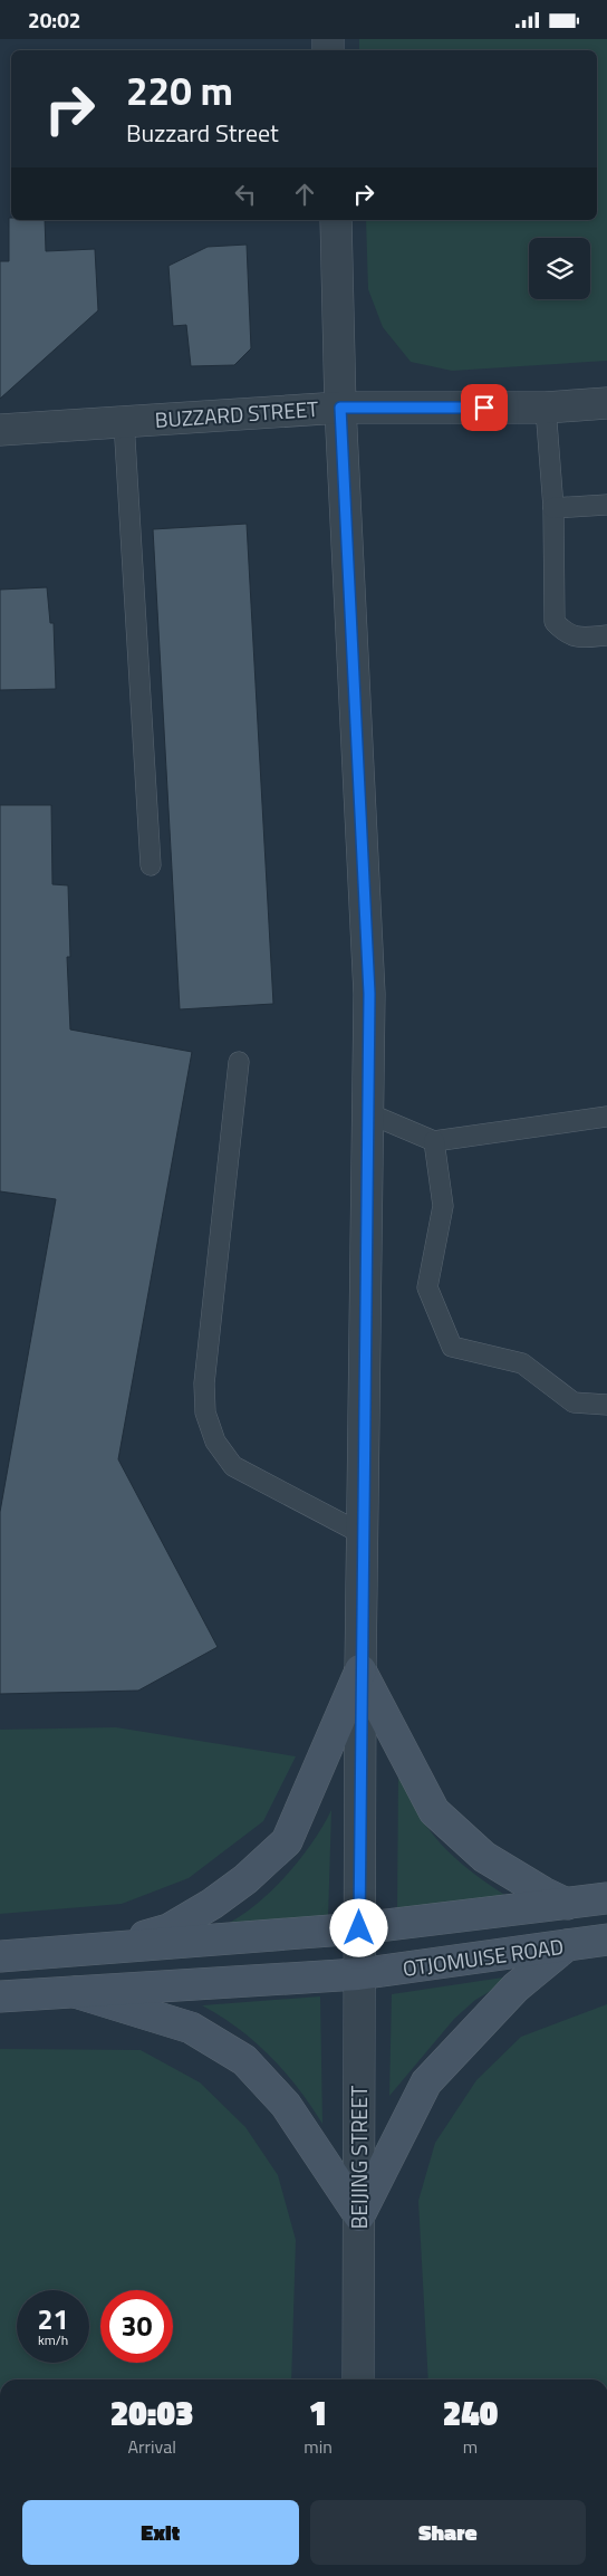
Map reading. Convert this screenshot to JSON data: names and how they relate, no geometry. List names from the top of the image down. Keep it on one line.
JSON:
{"streets":{"main road":["OTJOMUISE ROAD"],"street":["BUZZARD STREET","BEIJING STREET"]},"crossings":[["BUZZARD STREET","BEIJING STREET"],["OTJOMUISE ROAD","BEIJING STREET"]],"page":{"status":"20:02","turn":["220 m","Buzzard Street"],"speed":"21 km/h","limit":"30","eta":["20:03","Arrival","1","min","240","m"],"buttons":["Exit","Share"]}}
